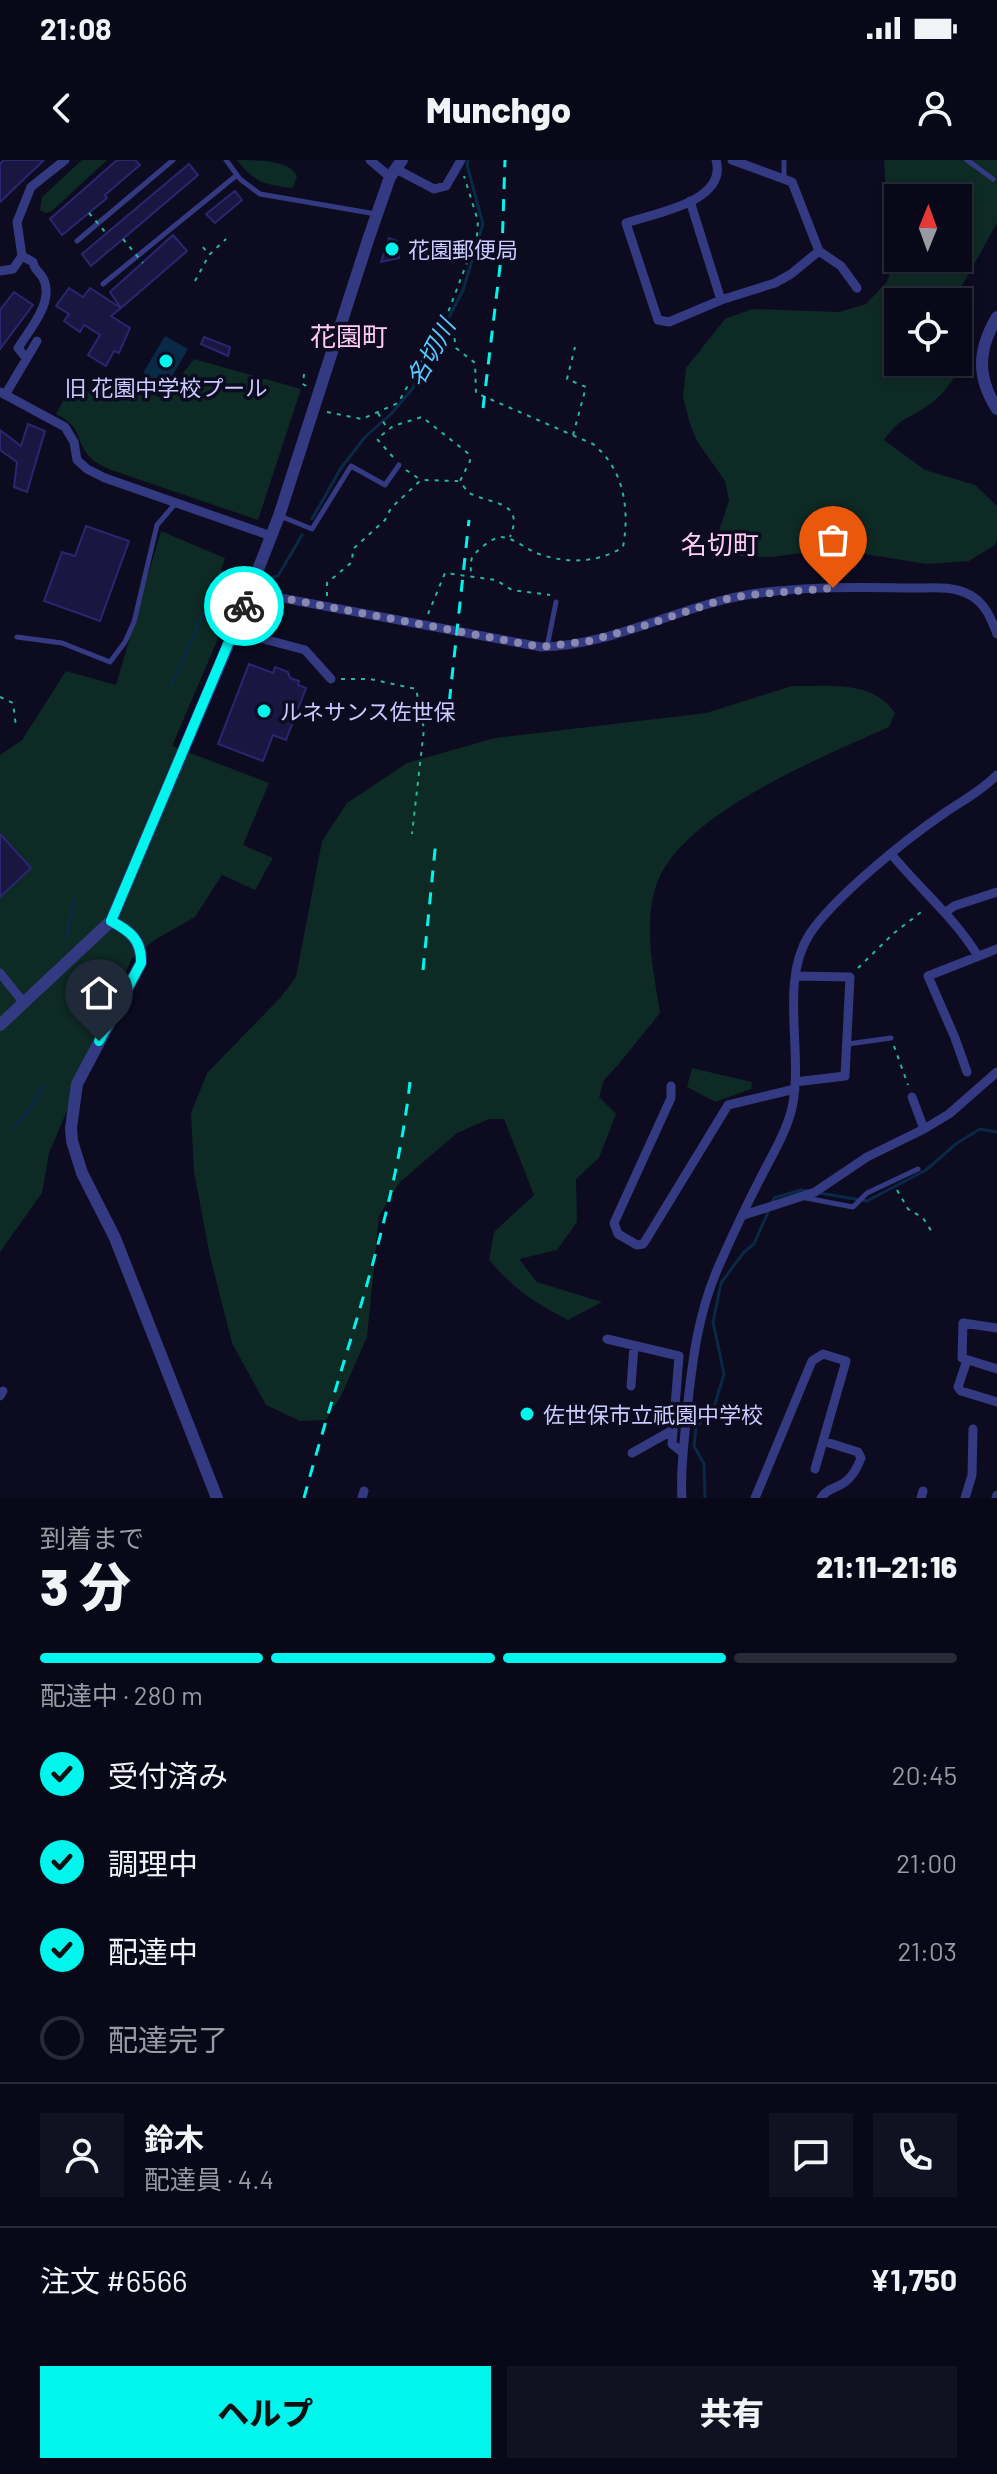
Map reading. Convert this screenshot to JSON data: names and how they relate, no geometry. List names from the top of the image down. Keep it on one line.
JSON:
{"districts":["花園町","名切町"],"water":["名切川"],"places":["花園郵便局","旧 花園中学校プール","ルネサンス佐世保","佐世保市立祇園中学校"],"north":"top","page":{"status":"21:08","header":"Munchgo","heading":["3 分","到着まで","21:11–21:16"],"panel":["鈴木","配達員 · 4.4","注文 #6566","¥1,750"],"bar":"配達中 · 280 m","list":[["受付済み","20:45"],["調理中","21:00"],["配達中","21:03"],"配達完了"],"buttons":["ヘルプ","共有"]}}
